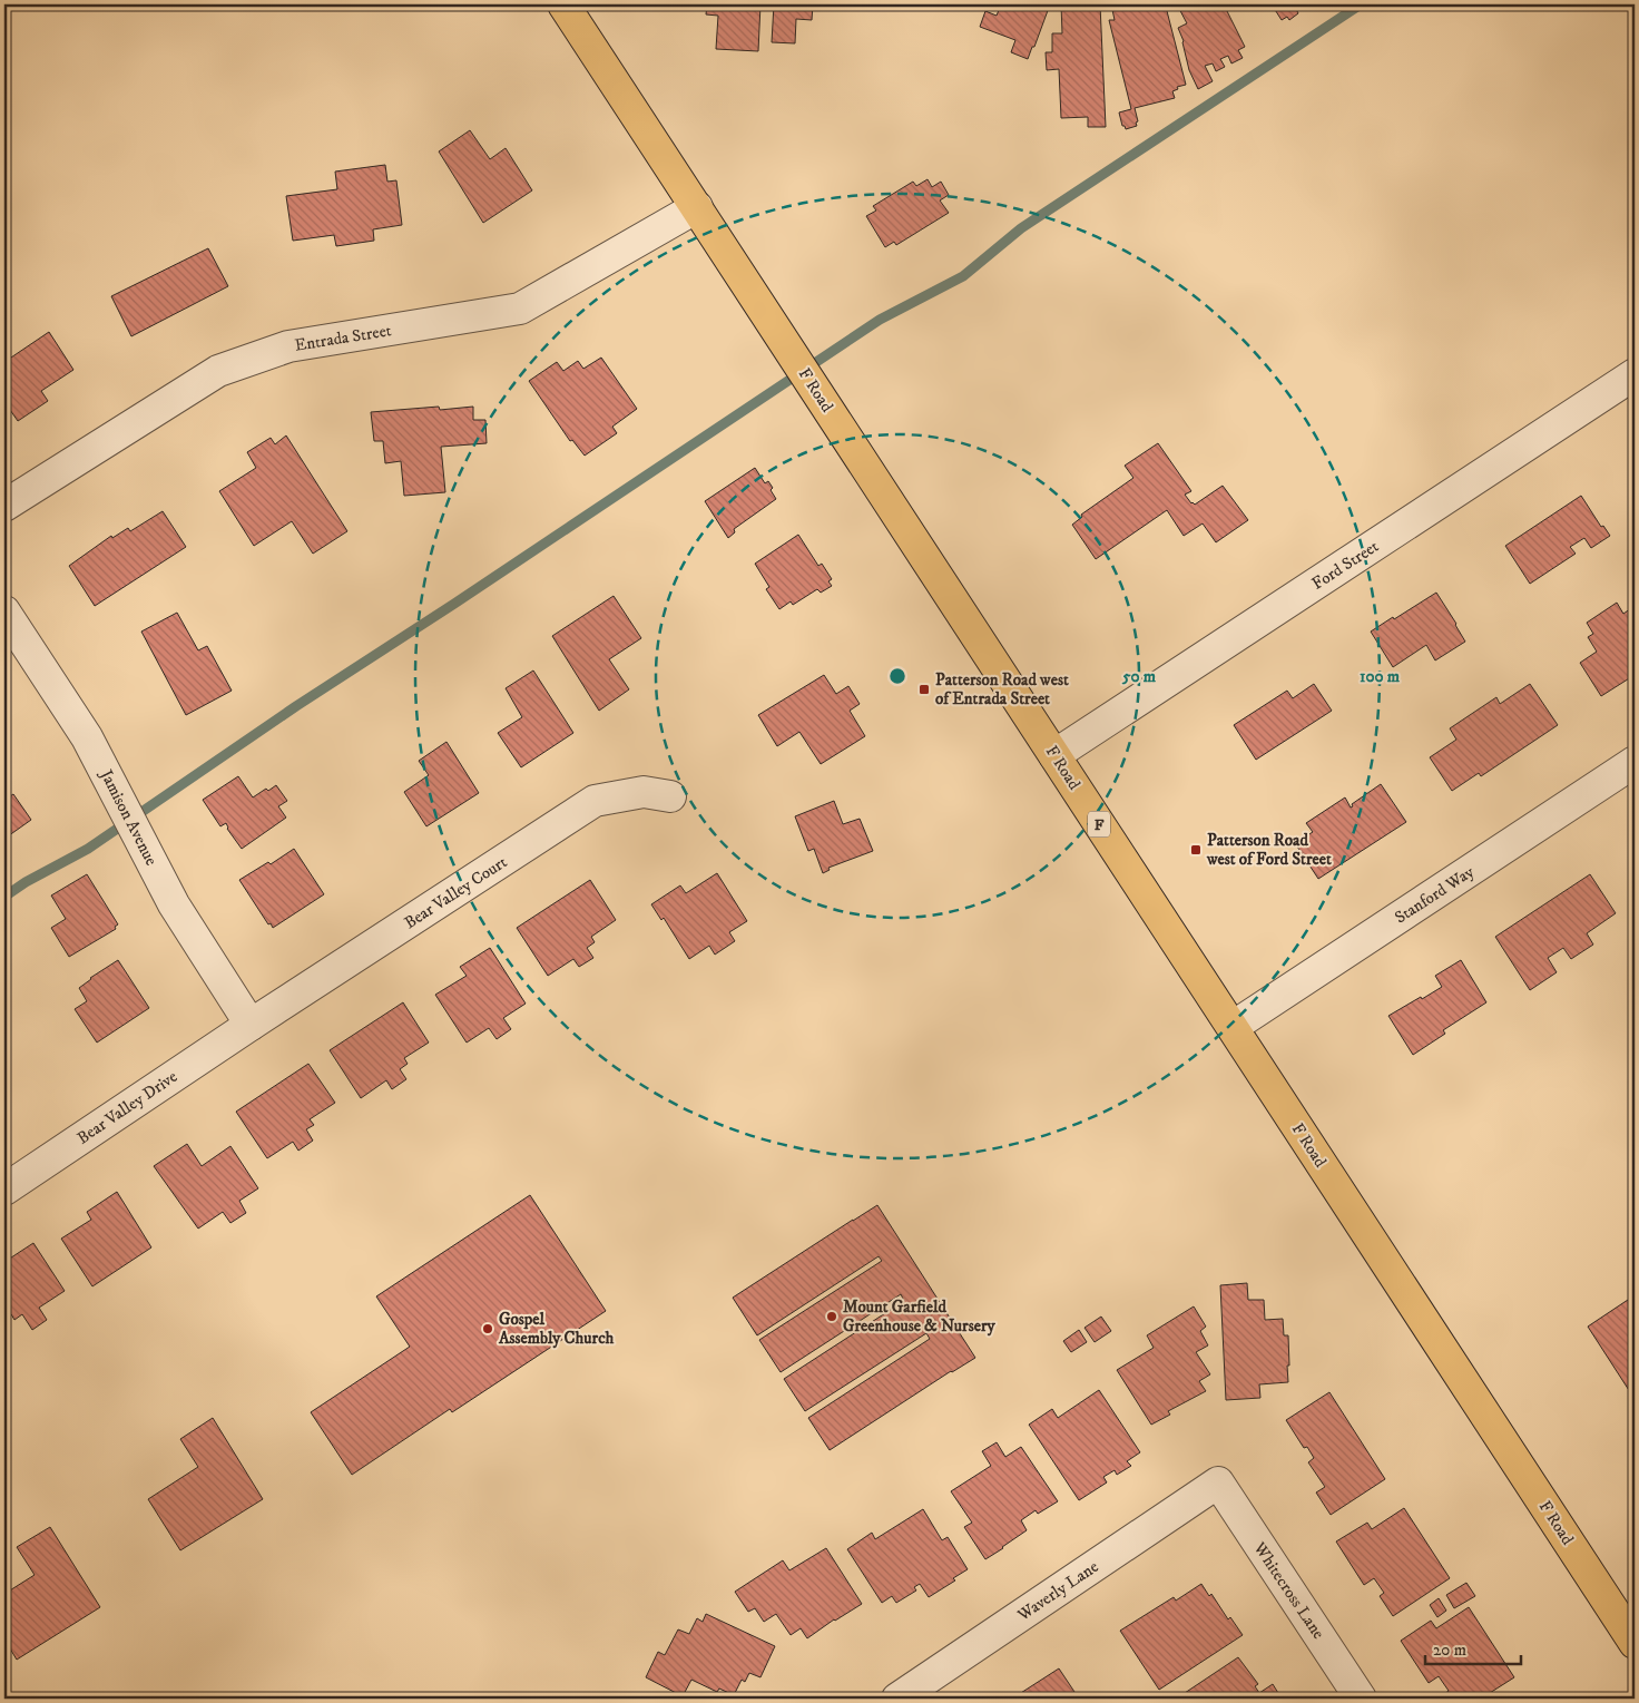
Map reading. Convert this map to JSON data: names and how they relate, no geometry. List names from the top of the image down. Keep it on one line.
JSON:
{"streets":{"main road":["F Road","F"],"street":["Entrada Street","Ford Street","Jamison Avenue","Bear Valley Court","Stanford Way","Bear Valley Drive","Waverly Lane","Whitecross Lane"]},"crossings":[["Entrada Street","F Road"],["F Road","Ford Street"],["F Road","Stanford Way"],["Jamison Avenue","Bear Valley Court"],["Jamison Avenue","Bear Valley Drive"],["Bear Valley Court","Bear Valley Drive"],["Waverly Lane","Whitecross Lane"]],"places":{"transit":["Patterson Road west of Entrada Street","Patterson Road west of Ford Street"],"other":["Mount Garfield Greenhouse & Nursery","Gospel Assembly Church"]},"scale_bar":"20 m","rings":["50 m","100 m"]}
